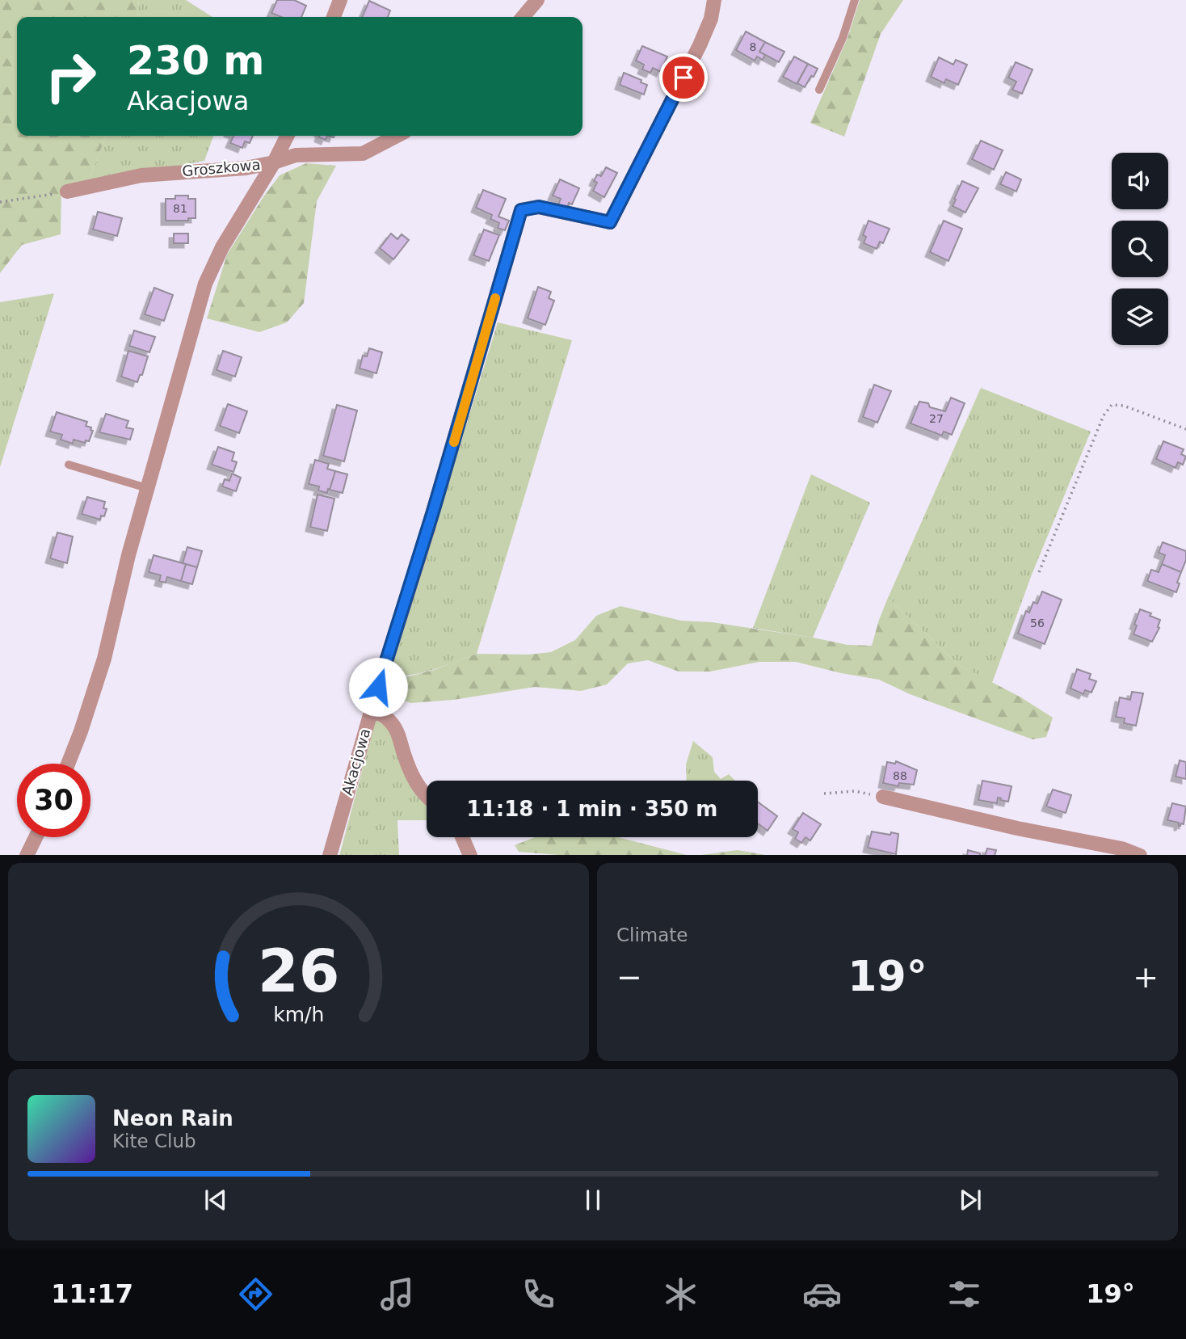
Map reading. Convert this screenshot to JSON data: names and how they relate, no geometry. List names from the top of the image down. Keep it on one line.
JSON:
{"streets":{"street":["Groszkowa","Akacjowa"]},"house_numbers":["8","81","27","56","88"],"page":{"turn":["230 m","Akacjowa"],"limit":"30","trip":"11:18 · 1 min · 350 m","tile":"Climate","heat":["−","19°","+"],"song":["Neon Rain","Kite Club"],"tabs":["11:17","19°"],"gauge":["26","km/h"]}}
